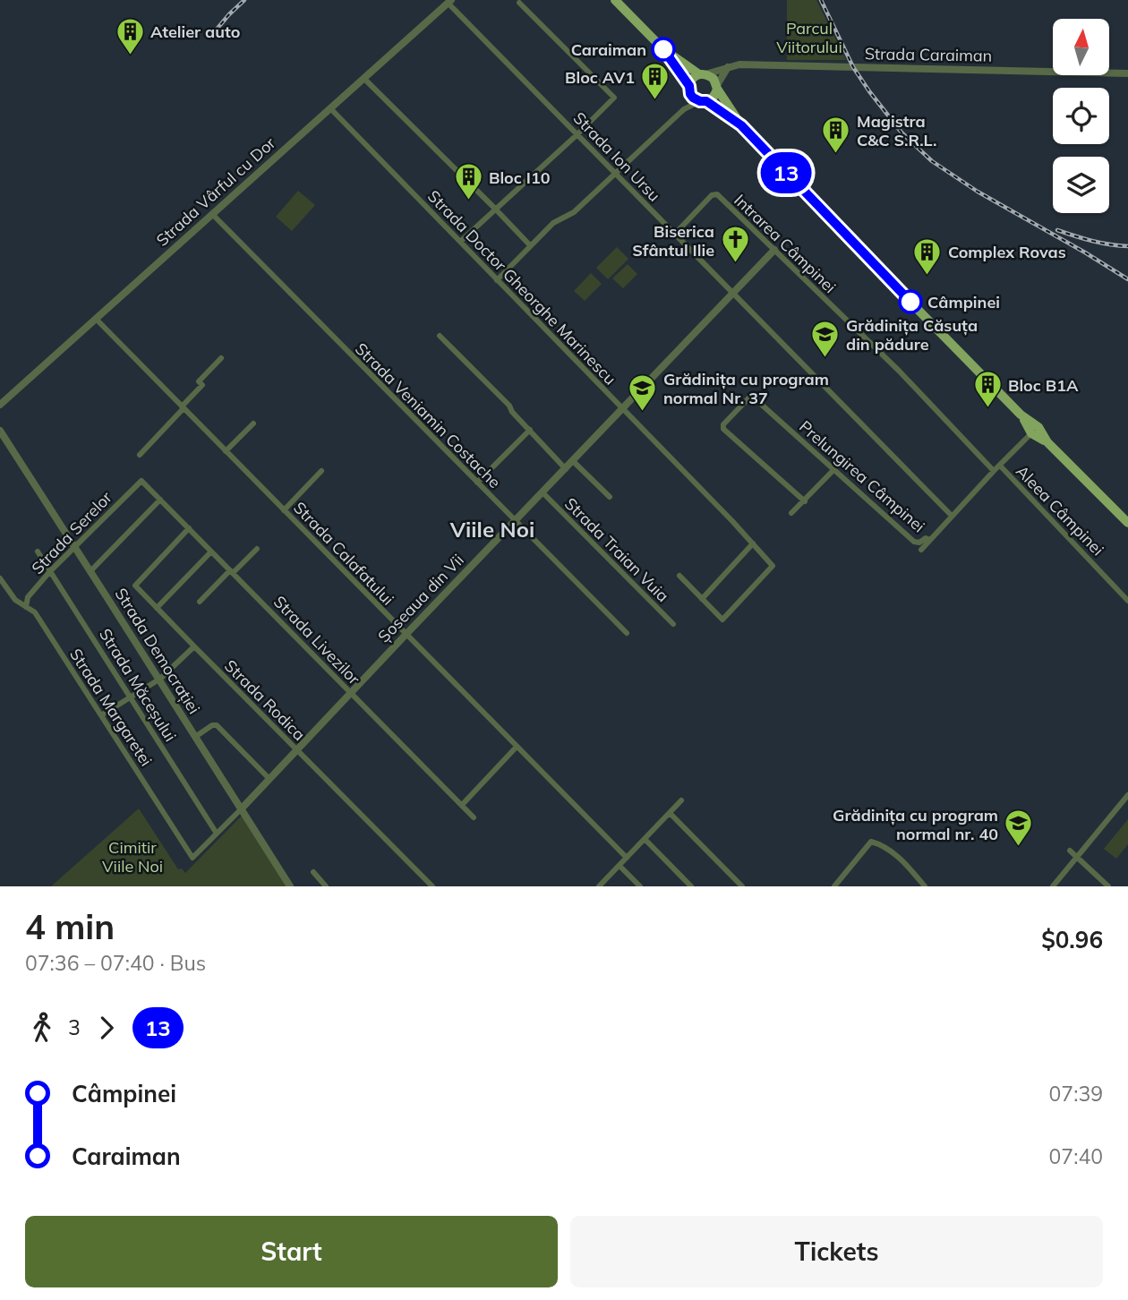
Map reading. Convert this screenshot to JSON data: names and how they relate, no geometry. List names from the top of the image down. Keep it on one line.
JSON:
{"streets":{"street":["Strada Caraiman","Strada Ion Ursu","Strada Vârful cu Dor","Intrarea Câmpinei","Strada Doctor Gheorghe Marinescu","Strada Veniamin Costache","Prelungirea Câmpinei","Aleea Câmpinei","Strada Serelor","Strada Traian Vuia","Strada Calafatului","Șoseaua din Vii","Strada Livezilor","Strada Democrației","Strada Măceșului","Strada Rodica","Strada Margaretei"]},"crossings":[["Strada Ion Ursu","Strada Vârful cu Dor"],["Strada Ion Ursu","Intrarea Câmpinei"],["Strada Ion Ursu","Șoseaua din Vii"],["Strada Vârful cu Dor","Strada Doctor Gheorghe Marinescu"],["Strada Vârful cu Dor","Strada Veniamin Costache"],["Strada Vârful cu Dor","Strada Calafatului"],["Intrarea Câmpinei","Șoseaua din Vii"],["Strada Doctor Gheorghe Marinescu","Șoseaua din Vii"],["Strada Veniamin Costache","Șoseaua din Vii"],["Strada Serelor","Strada Livezilor"],["Strada Serelor","Strada Democrației"],["Strada Serelor","Strada Măceșului"],["Strada Serelor","Strada Margaretei"],["Strada Traian Vuia","Șoseaua din Vii"],["Strada Calafatului","Șoseaua din Vii"],["Șoseaua din Vii","Strada Livezilor"],["Șoseaua din Vii","Strada Democrației"],["Șoseaua din Vii","Strada Măceșului"],["Șoseaua din Vii","Strada Rodica"],["Șoseaua din Vii","Strada Margaretei"],["Strada Livezilor","Strada Rodica"]],"districts":["Viile Noi"],"parks":["Parcul Viitorului","Cimitir Viile Noi"],"places":{"other":["Caraiman","Câmpinei"],"building":["Atelier auto","Bloc AV1","Magistra C&C S.R.L.","Bloc I10","Complex Rovas","Bloc B1A"],"church":["Biserica Sfântul Ilie"],"school or university":["Grădinița Căsuța din pădure","Grădinița cu program normal Nr. 37","Grădinița cu program normal nr. 40"]},"lines":["bus line 13"],"north":"top","page":{"on_map":"13","heading":["4 min","07:36 – 07:40 · Bus","$0.96"],"legs":["3","13"],"list":[{"name":"Câmpinei","value":"07:39"},{"name":"Caraiman","value":"07:40"}],"buttons":["Start","Tickets"]}}
